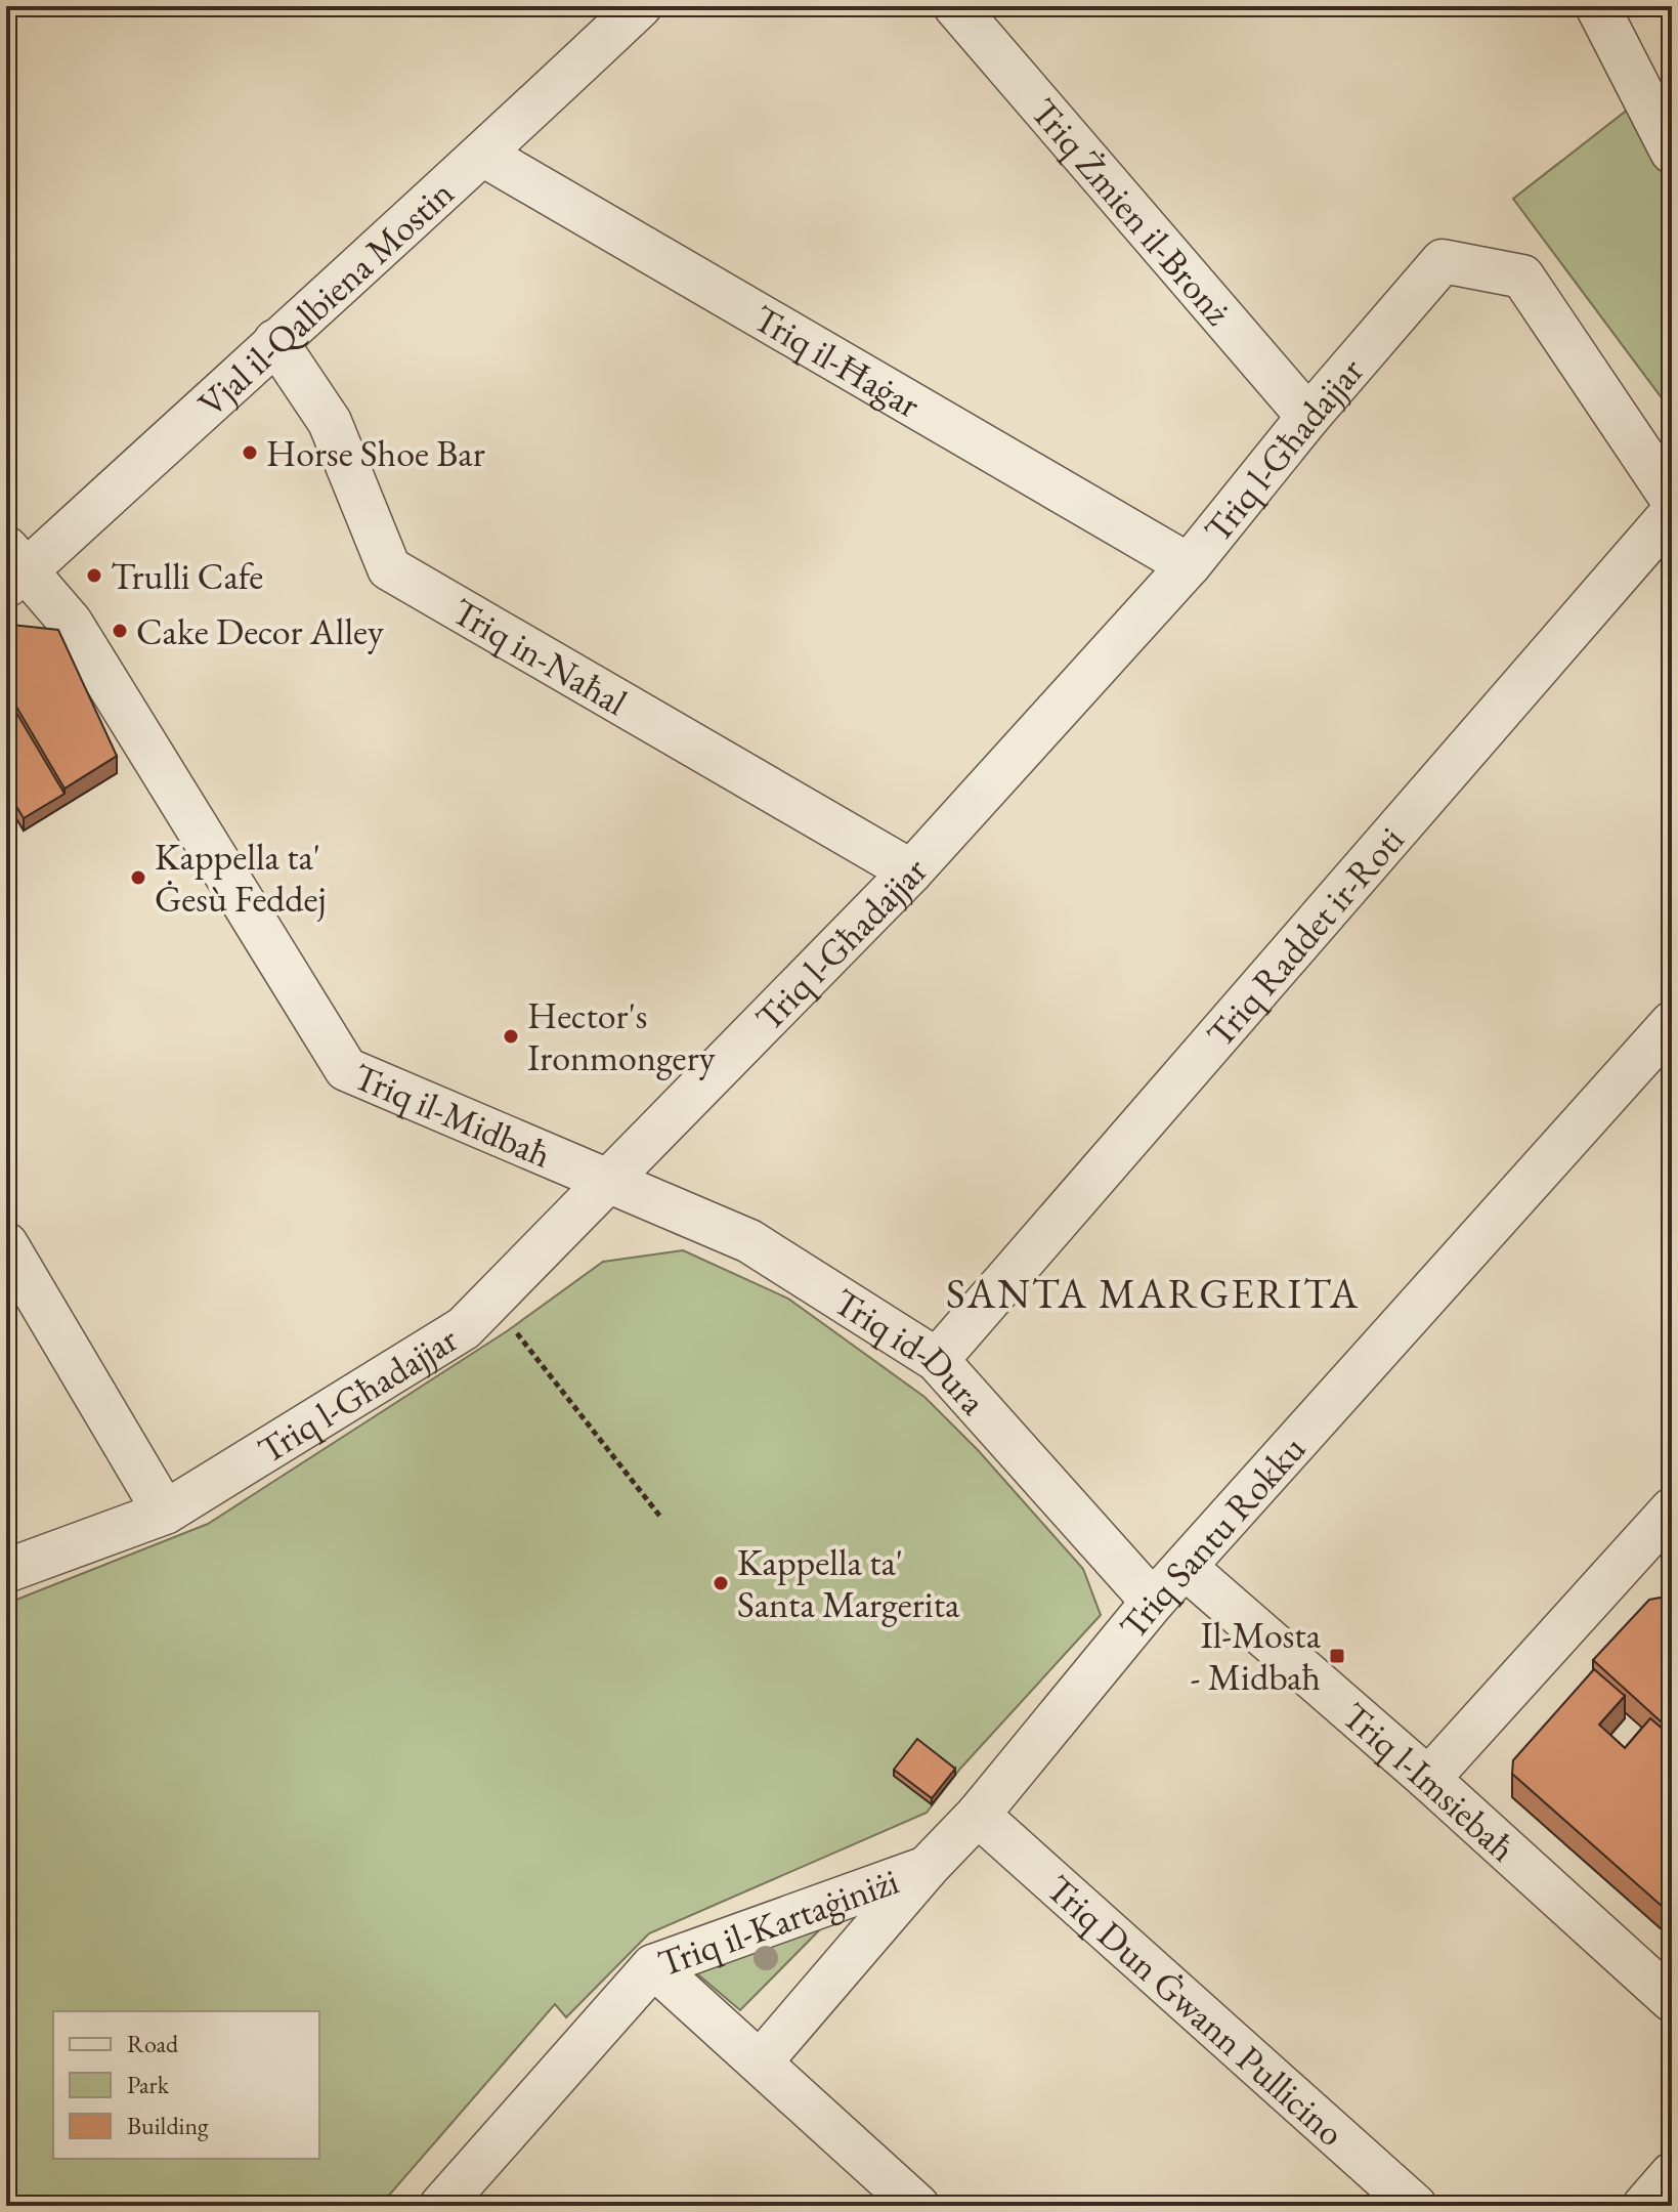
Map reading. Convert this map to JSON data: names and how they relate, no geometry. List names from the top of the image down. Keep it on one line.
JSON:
{"streets":{"street":["Triq Żmien il-Bronż","Vjal il-Qalbiena Mostin","Triq il-Ħaġar","Triq l-Għadajjar","Triq in-Naħal","Triq Raddet ir-Roti","Triq il-Midbaħ","Triq id-Dura","Triq Santu Rokku","Triq l-Imsiebaħ","Triq il-Kartaġiniżi","Triq Dun Ġwann Pullicino"]},"crossings":[["Triq Żmien il-Bronż","Triq l-Għadajjar"],["Vjal il-Qalbiena Mostin","Triq il-Ħaġar"],["Vjal il-Qalbiena Mostin","Triq in-Naħal"],["Vjal il-Qalbiena Mostin","Triq il-Midbaħ"],["Triq il-Ħaġar","Triq l-Għadajjar"],["Triq l-Għadajjar","Triq in-Naħal"],["Triq l-Għadajjar","Triq il-Midbaħ"],["Triq l-Għadajjar","Triq id-Dura"],["Triq Raddet ir-Roti","Triq id-Dura"],["Triq il-Midbaħ","Triq id-Dura"],["Triq id-Dura","Triq Santu Rokku"],["Triq Santu Rokku","Triq l-Imsiebaħ"],["Triq Santu Rokku","Triq il-Kartaġiniżi"],["Triq Santu Rokku","Triq Dun Ġwann Pullicino"]],"districts":["SANTA MARGERITA"],"places":{"other":["Horse Shoe Bar","Trulli Cafe","Cake Decor Alley","Kappella ta' Ġesù Feddej","Hector's Ironmongery","Kappella ta' Santa Margerita"],"transit":["Il-Mosta - Midbaħ"]},"legend":["Road","Park","Building"]}
